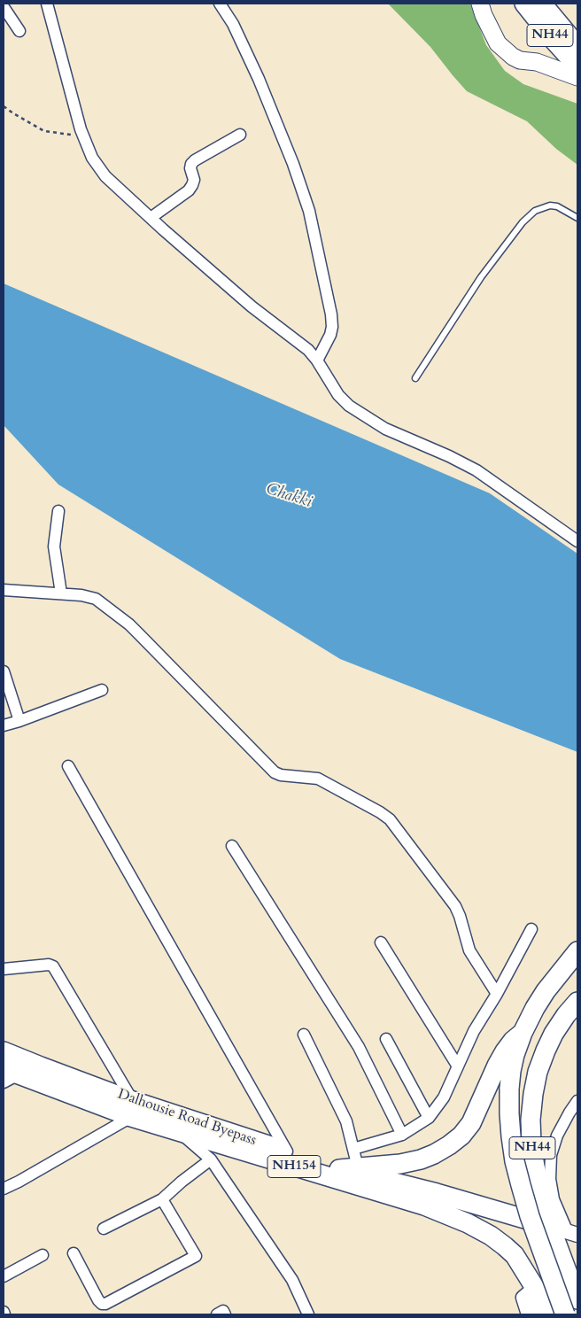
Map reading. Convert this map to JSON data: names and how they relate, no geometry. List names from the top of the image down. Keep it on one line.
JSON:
{"streets":{"highway":["NH44","Dalhousie Road Byepass","NH154"]},"crossings":[["NH44","Dalhousie Road Byepass"],["Dalhousie Road Byepass","NH154"]],"water":["Chakki"]}
